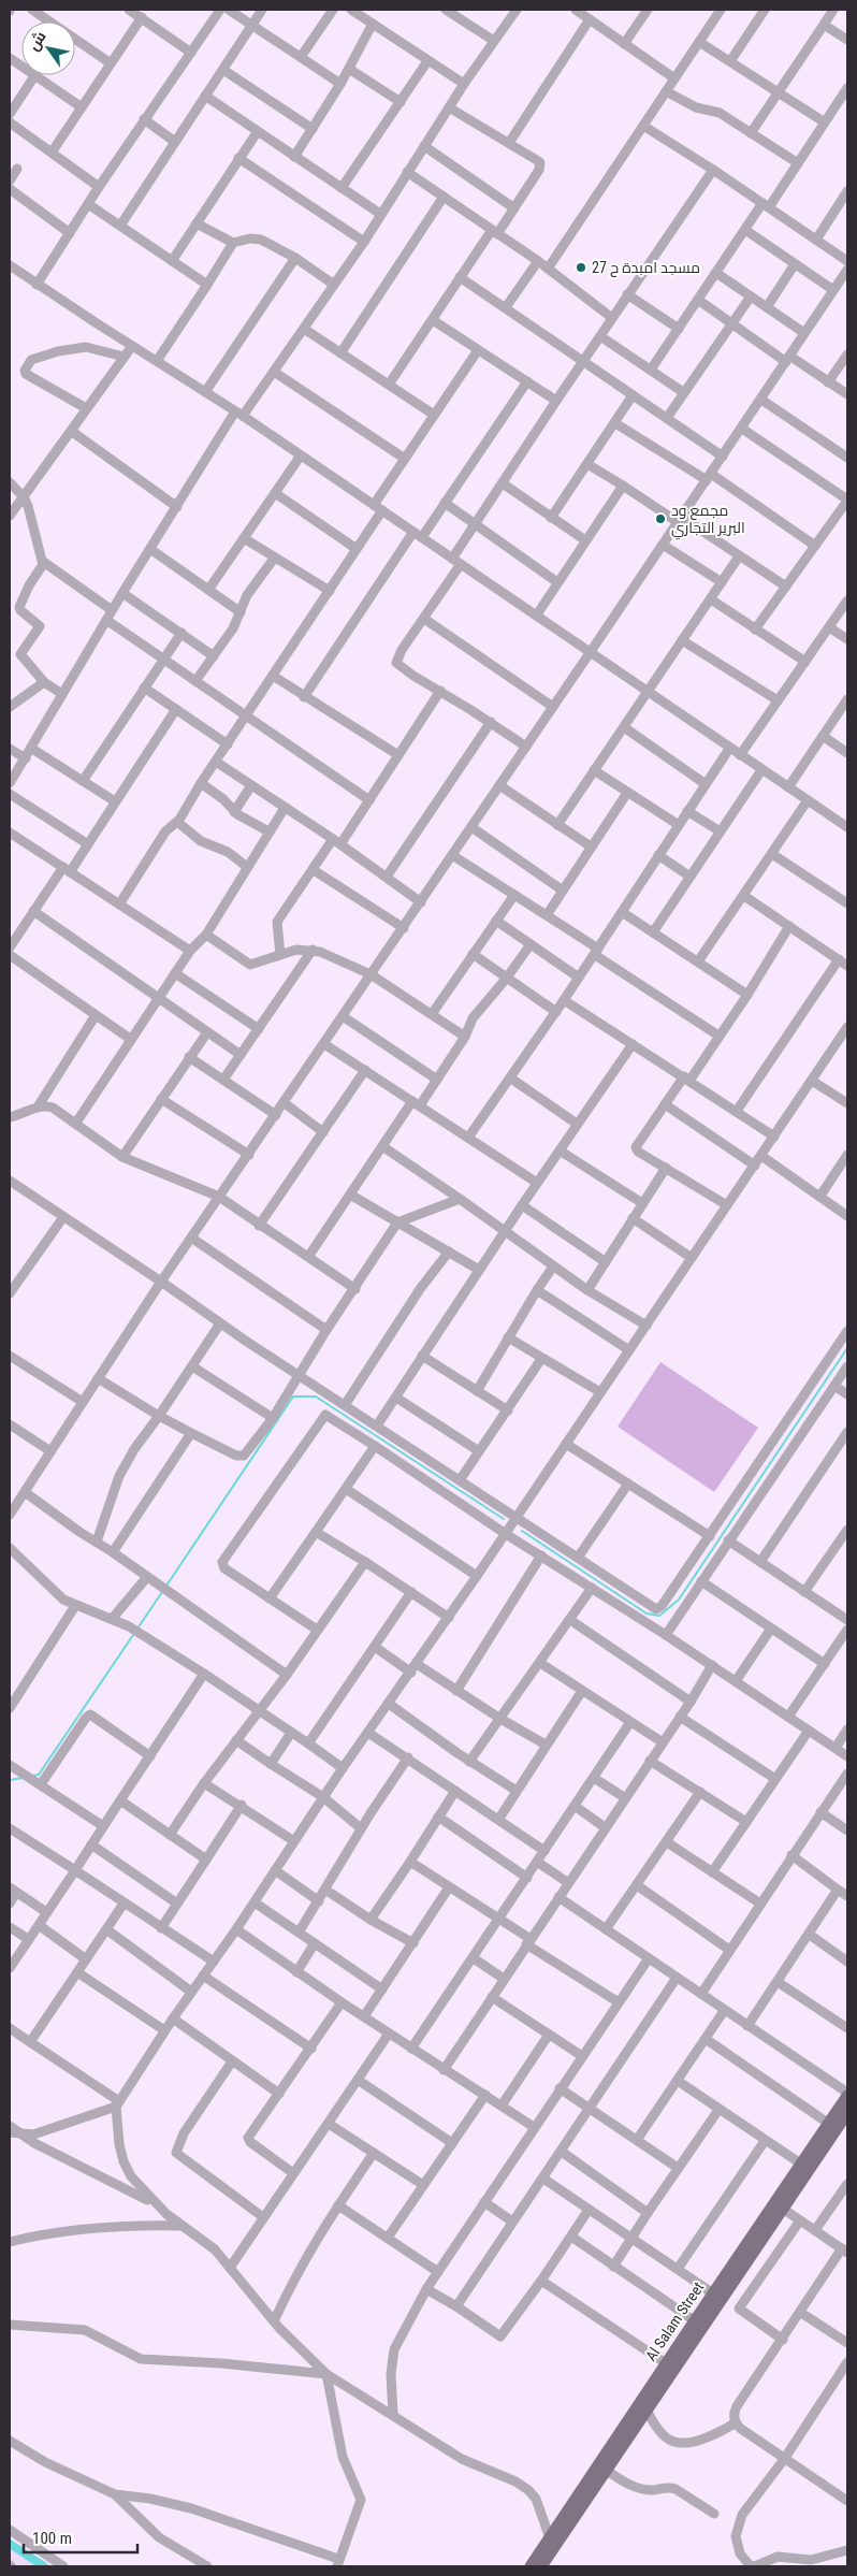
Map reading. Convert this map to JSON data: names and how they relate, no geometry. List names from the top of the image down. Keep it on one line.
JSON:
{"streets":{"main road":["Al Salam Street"]},"places":["مسجد امبدة ح 27","مجمع ود البرير التجاري"],"scale_bar":"100 m","north":"top left"}
